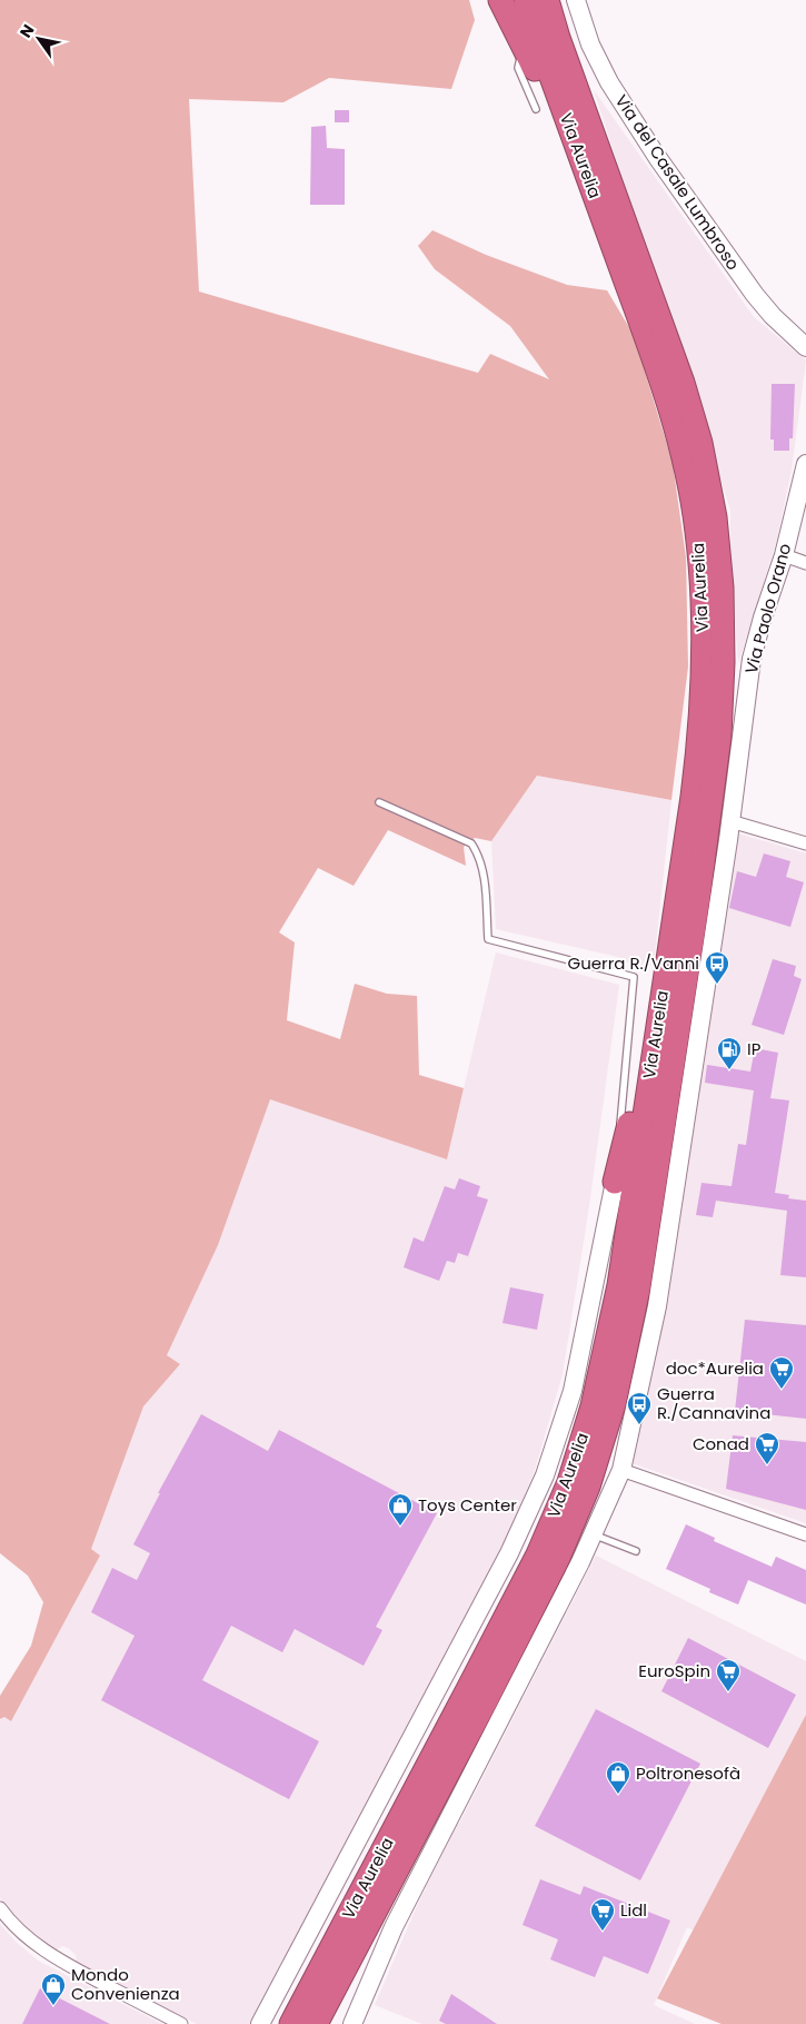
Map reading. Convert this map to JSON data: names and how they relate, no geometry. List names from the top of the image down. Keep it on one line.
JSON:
{"streets":{"highway":["Via Aurelia"],"street":["Via del Casale Lumbroso","Via Paolo Orano"]},"places":{"bus stop":["Guerra R./Vanni","Guerra R./Cannavina"],"fuel station":["IP"],"supermarket":["doc*Aurelia","Conad","EuroSpin","Lidl"],"shop":["Toys Center","Poltronesofà","Mondo Convenienza"]},"north":"top left"}
